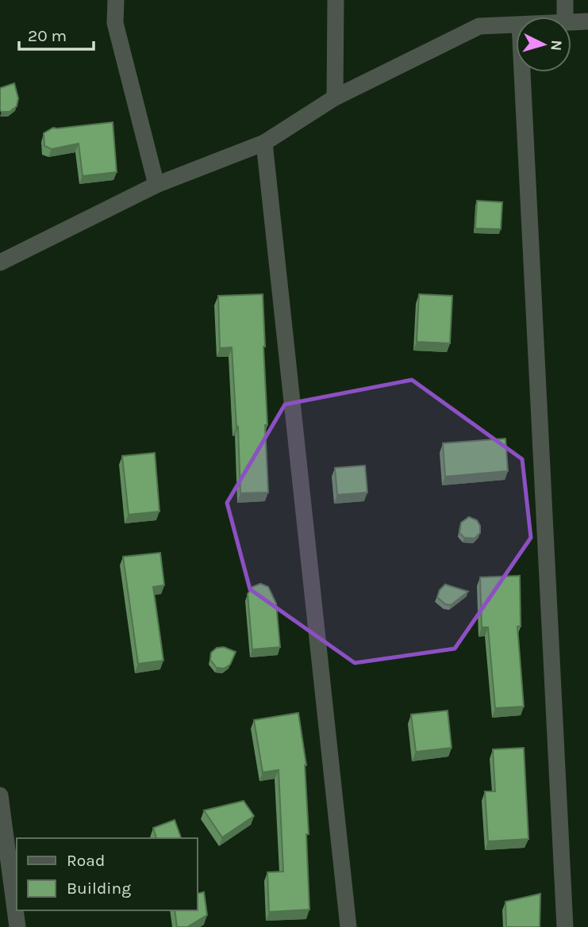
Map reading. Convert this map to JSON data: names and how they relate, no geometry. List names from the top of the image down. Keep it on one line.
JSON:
{"legend":["Road","Building"],"scale_bar":"20 m","north":"right"}
